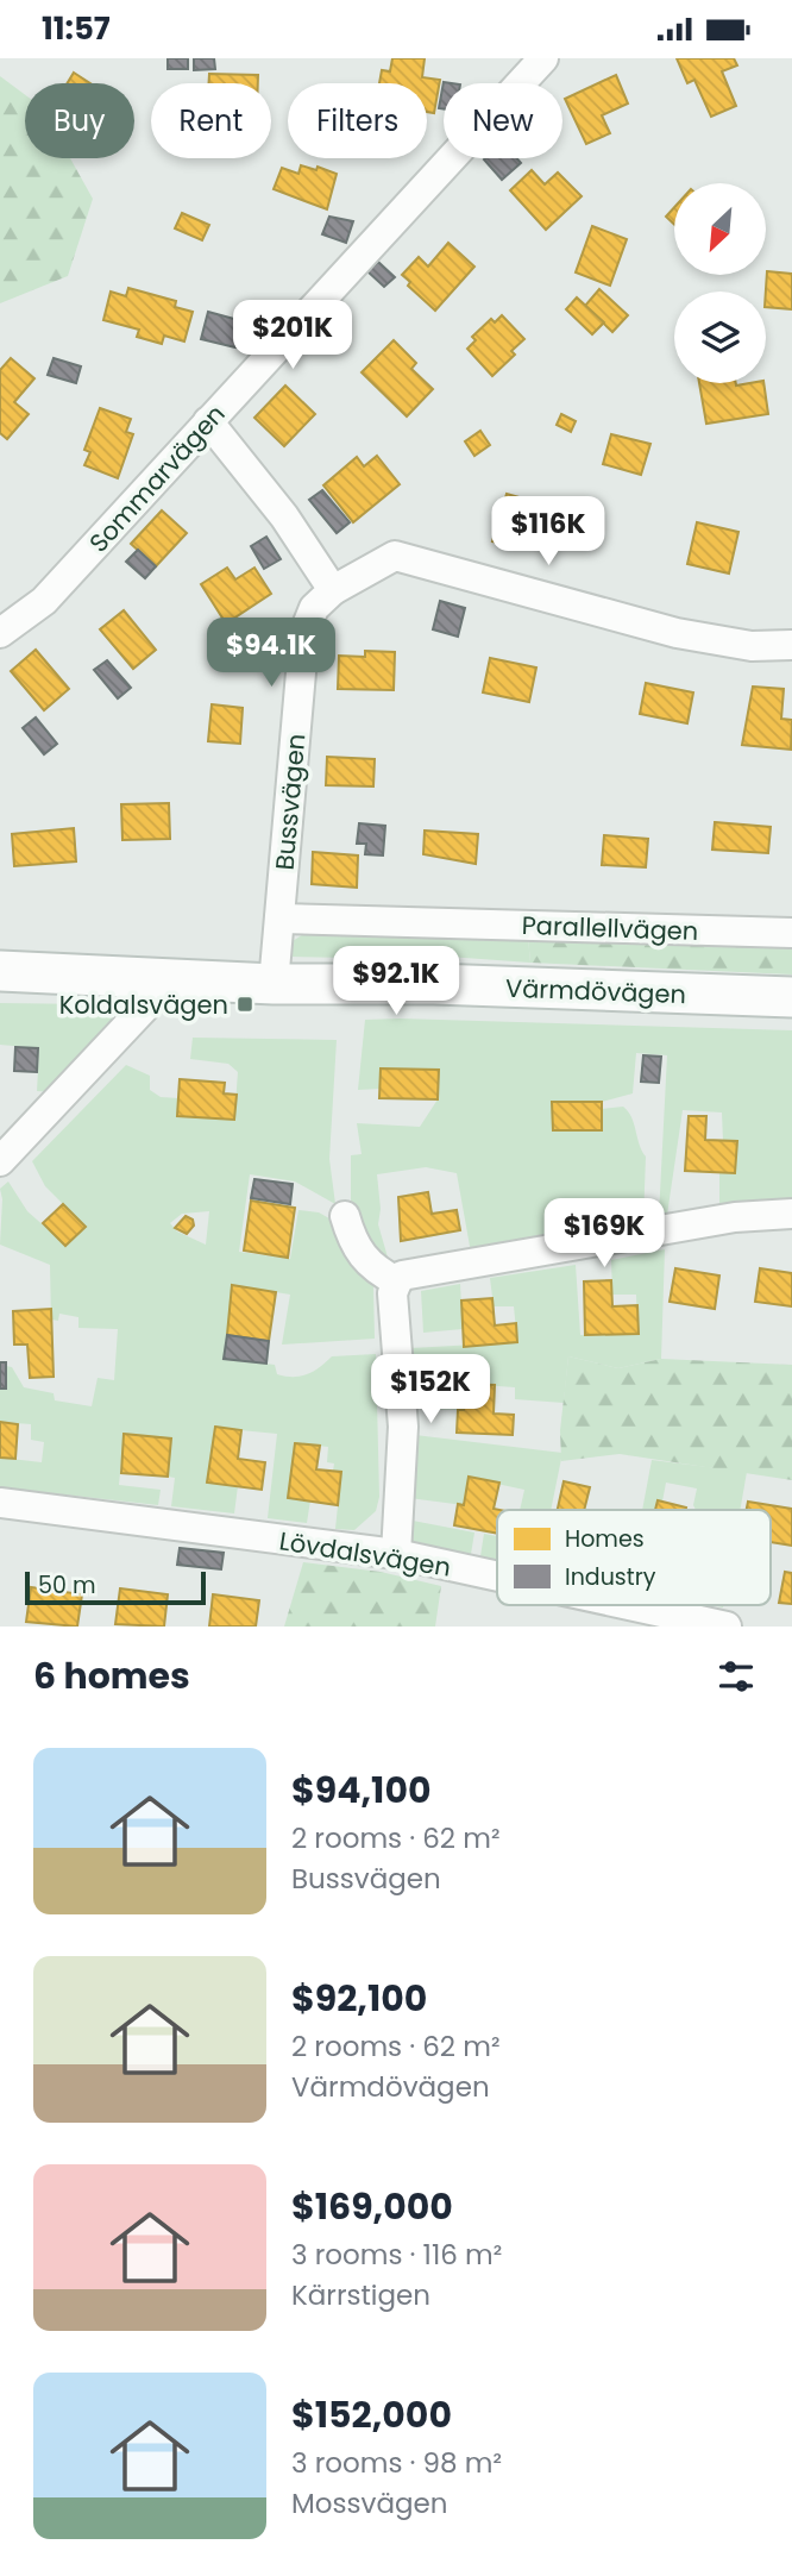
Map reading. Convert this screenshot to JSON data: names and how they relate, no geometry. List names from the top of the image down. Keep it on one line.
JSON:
{"streets":{"main road":["Värmdövägen"],"street":["Sommarvägen","Bussvägen","Parallellvägen","Lövdalsvägen"]},"crossings":[["Bussvägen","Parallellvägen"],["Bussvägen","Värmdövägen"]],"places":{"transit":["Koldalsvägen"]},"legend":["Homes","Industry"],"scale_bar":"50 m","north":"bottom left","page":{"status":"11:57","chip":["Buy","Rent","Filters","New"],"price":["$201K","$116K","$94.1K","$92.1K","$169K","$152K"],"scale":"50 m","heading":"6 homes","list":[{"name":"$94,100","note":"2 rooms · 62 m² · Bussvägen"},{"name":"$92,100","note":"2 rooms · 62 m² · Värmdövägen"},{"name":"$169,000","note":"3 rooms · 116 m² · Kärrstigen"},{"name":"$152,000","note":"3 rooms · 98 m² · Mossvägen"}]}}
